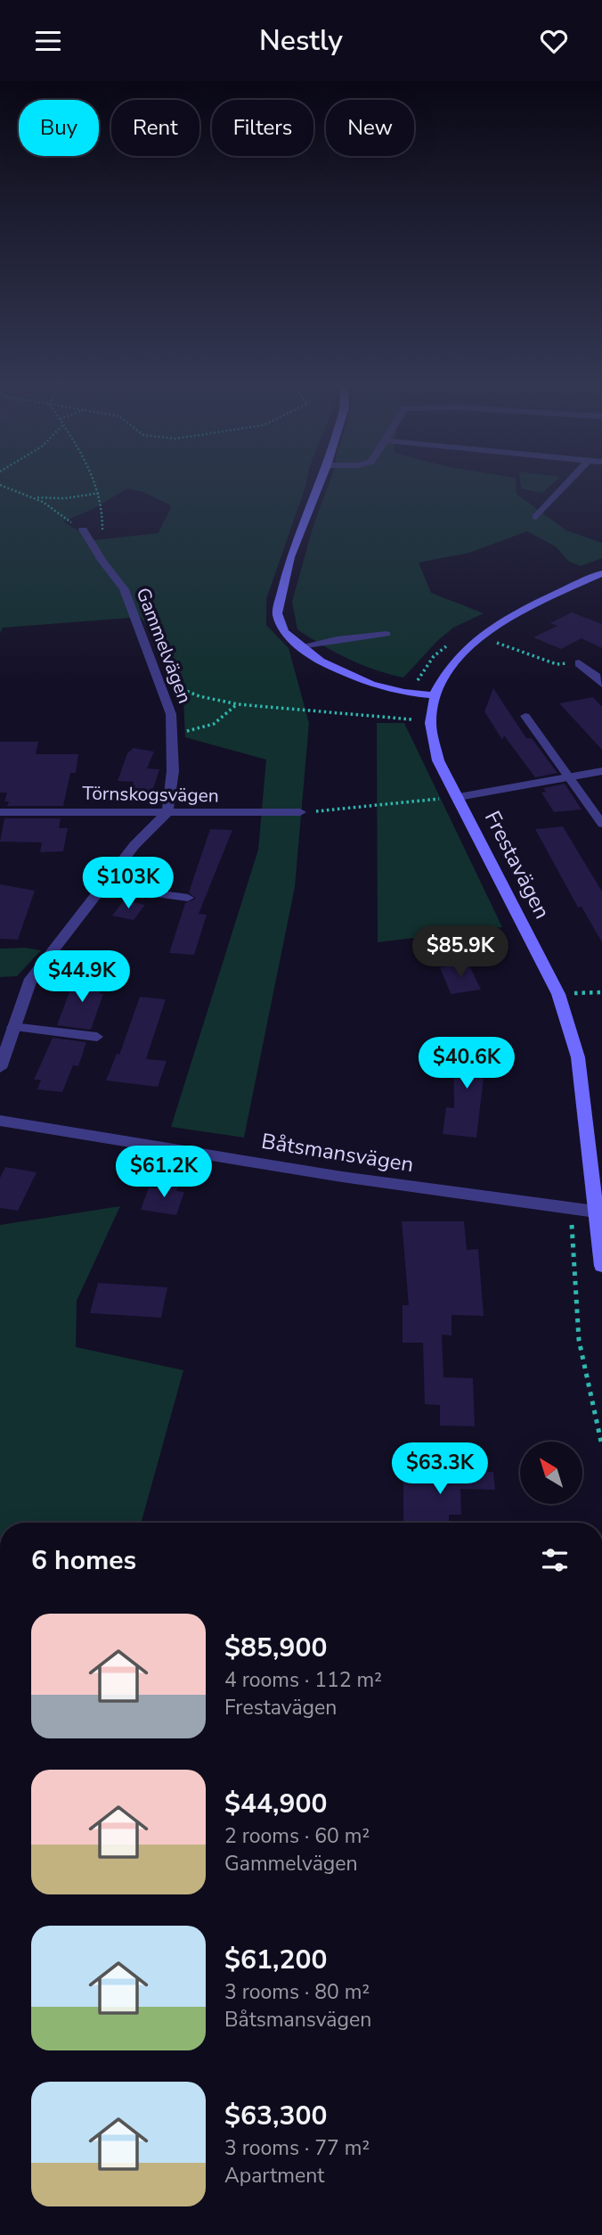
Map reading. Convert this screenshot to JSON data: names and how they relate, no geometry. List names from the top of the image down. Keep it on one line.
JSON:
{"streets":{"street":["Gammelvägen","Törnskogsvägen","Frestavägen","Båtsmansvägen"]},"crossings":[["Gammelvägen","Törnskogsvägen"],["Frestavägen","Båtsmansvägen"]],"north":"top left","page":{"header":"Nestly","chip":["Buy","Rent","Filters","New"],"price":["$103K","$85.9K","$44.9K","$40.6K","$61.2K","$63.3K"],"heading":"6 homes","list":[{"name":"$85,900","note":"4 rooms · 112 m² · Frestavägen"},{"name":"$44,900","note":"2 rooms · 60 m² · Gammelvägen"},{"name":"$61,200","note":"3 rooms · 80 m² · Båtsmansvägen"},{"name":"$63,300","note":"3 rooms · 77 m² · Apartment"}]}}
